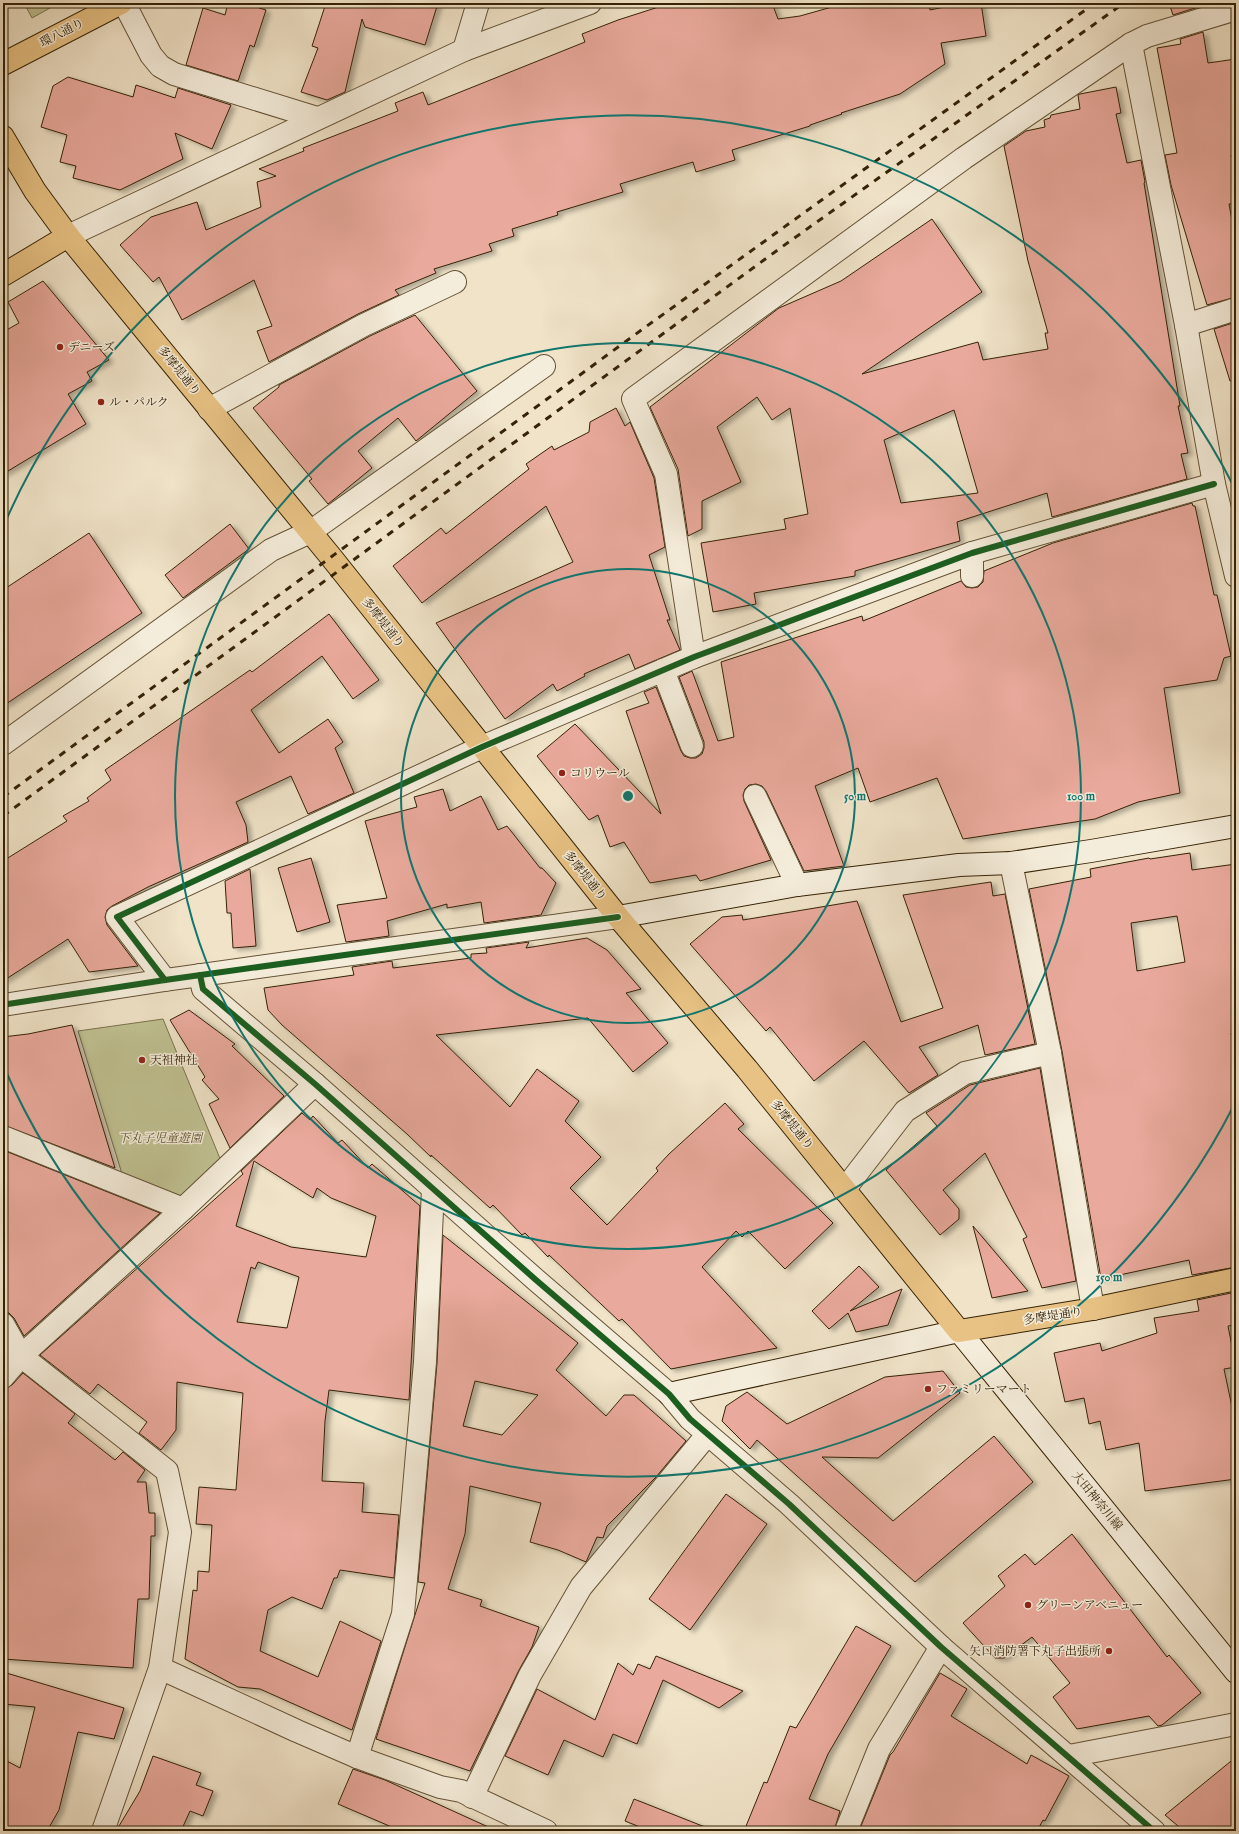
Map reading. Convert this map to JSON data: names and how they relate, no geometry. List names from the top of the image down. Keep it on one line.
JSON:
{"streets":{"main road":["環八通り","多摩堤通り"],"street":["大田神奈川線"]},"crossings":[["多摩堤通り","大田神奈川線"]],"parks":["下丸子児童遊園"],"places":["デニーズ","ル・パルク","コリウール","天祖神社","ファミリーマート","グリーンアベニュー","矢口消防署下丸子出張所"],"rings":["50 m","100 m","150 m"]}
